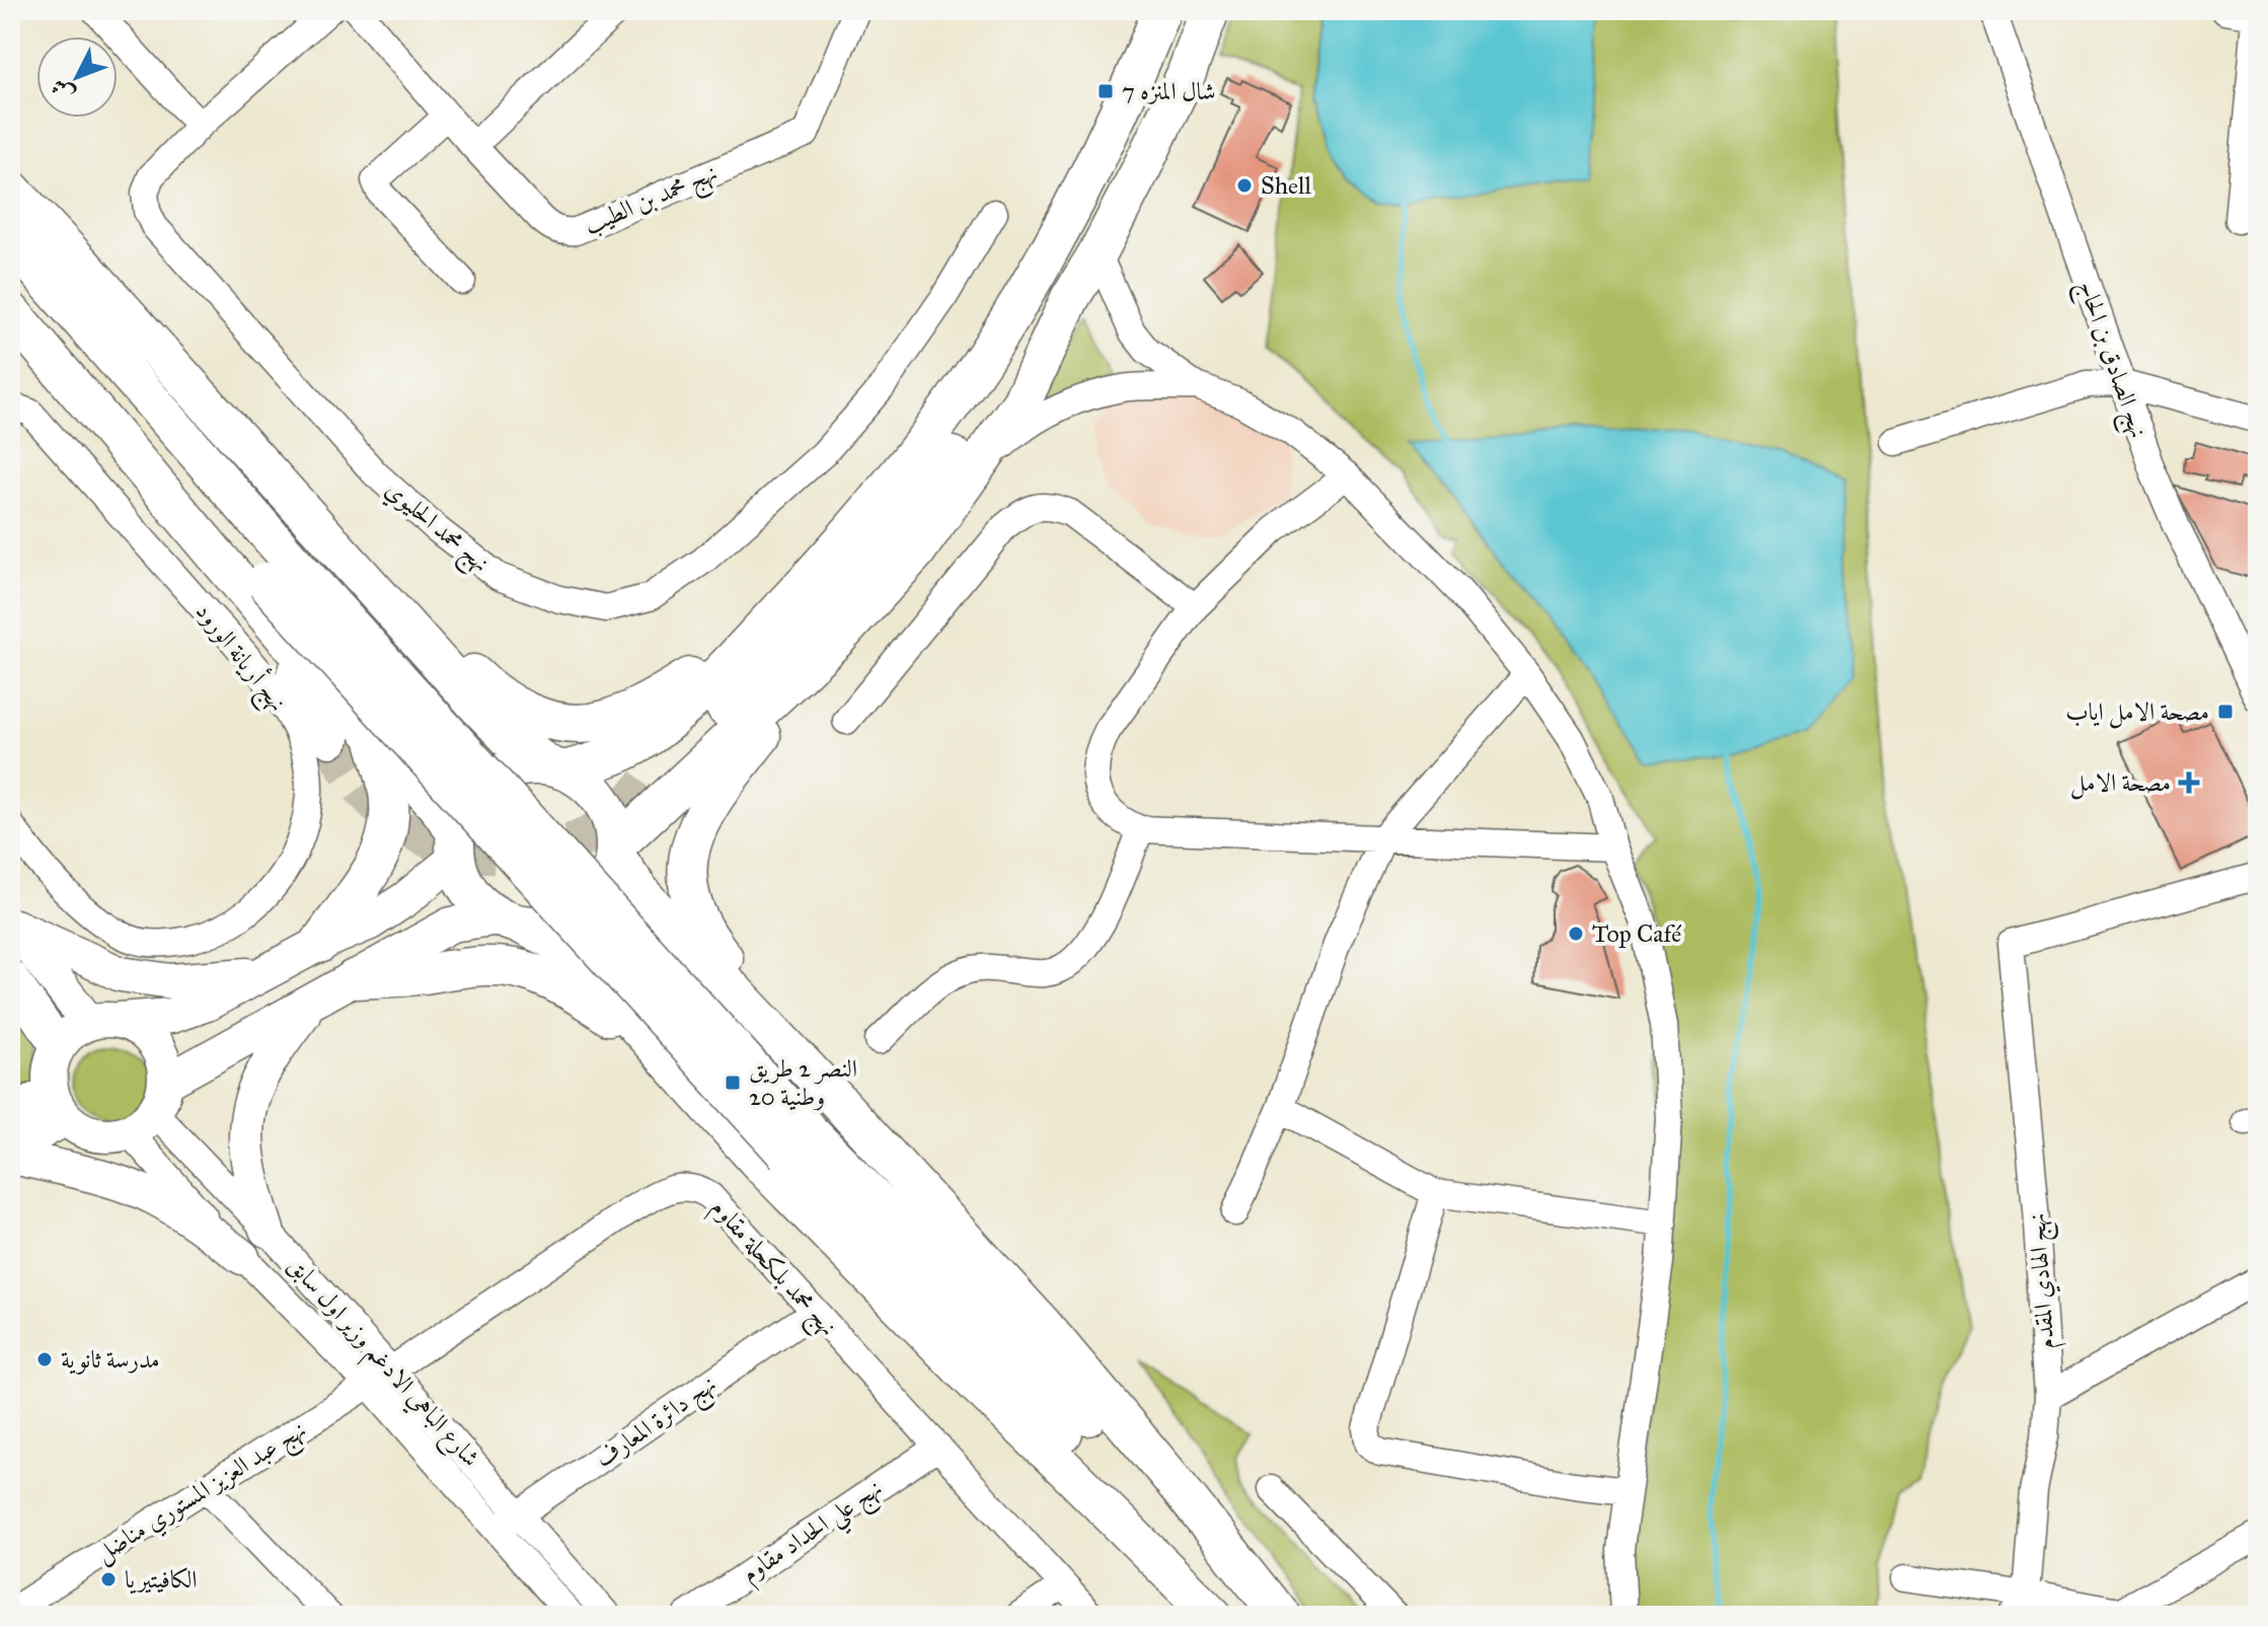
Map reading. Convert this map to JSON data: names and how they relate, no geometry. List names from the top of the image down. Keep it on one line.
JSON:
{"streets":{"street":["نهج محمد بن الطيب","نهج الصادق بن الحاج","نهج محمد الحليوي","نهج أريانة الورود","نهج محمد بلكحلة مقاوم","نهج الهادي المقدم","شارع الباهي الادغم وزير اول سابق","نهج دائرة المعارف","نهج عبد العزيز المستوري مناضل","نهج علي الحداد مقاوم"]},"crossings":[["نهج محمد بلكحلة مقاوم","شارع الباهي الادغم وزير اول سابق"],["نهج محمد بلكحلة مقاوم","نهج دائرة المعارف"],["نهج محمد بلكحلة مقاوم","نهج عبد العزيز المستوري مناضل"],["نهج محمد بلكحلة مقاوم","نهج علي الحداد مقاوم"],["شارع الباهي الادغم وزير اول سابق","نهج دائرة المعارف"],["شارع الباهي الادغم وزير اول سابق","نهج عبد العزيز المستوري مناضل"]],"places":{"transit":["شال المنزه 7","مصحة الامل اياب","النصر 2 طريق وطنية 20"],"other":["Shell","Top Café","مدرسة ثانوية","الكافيتيريا"],"health":["مصحة الامل"]},"north":"bottom left"}
